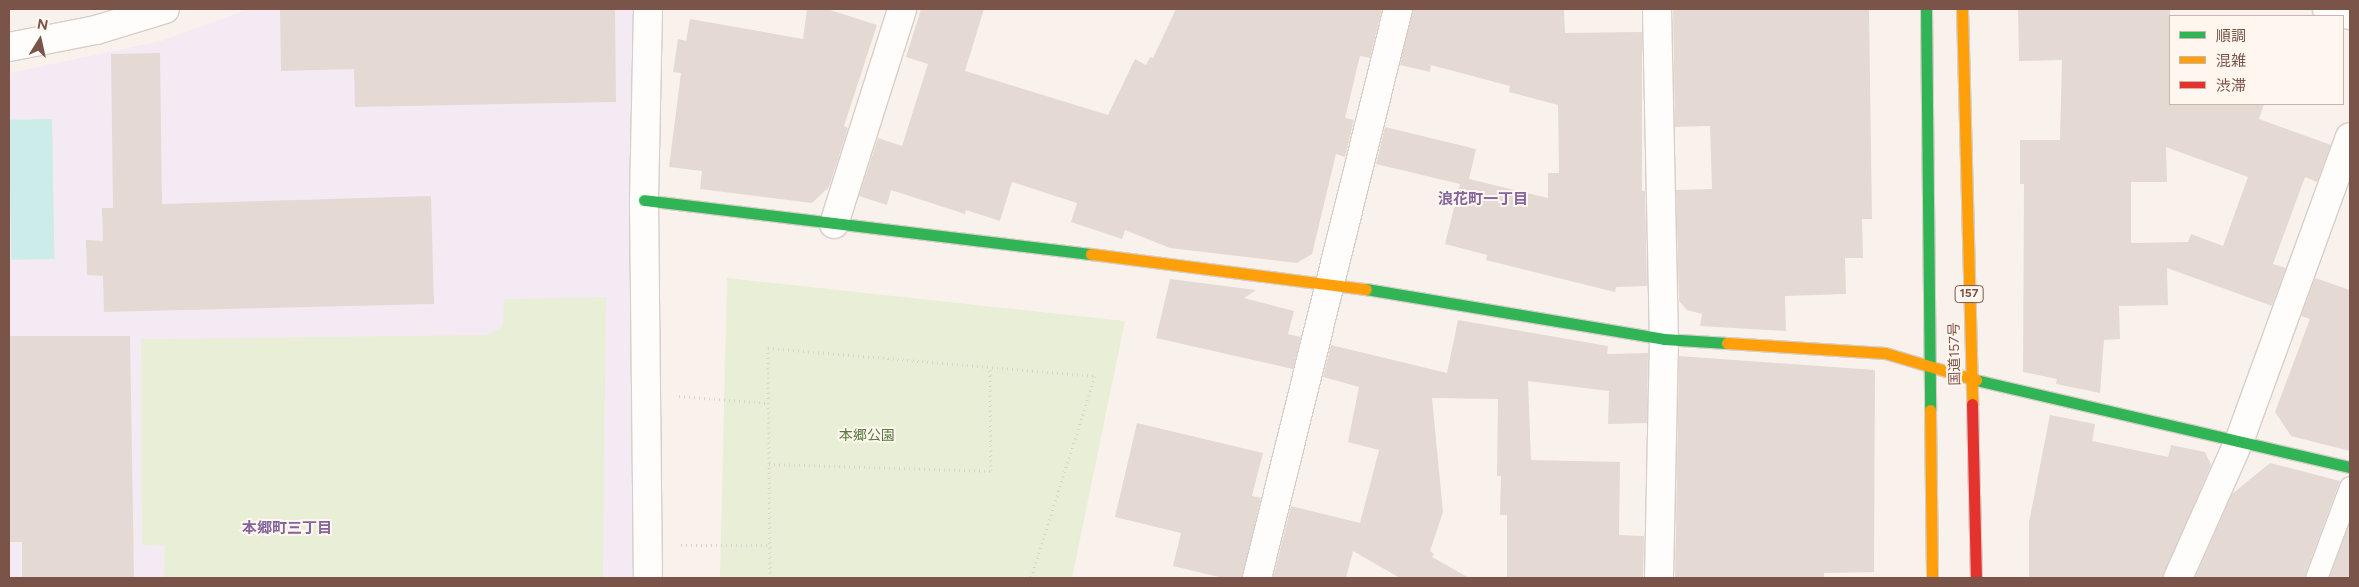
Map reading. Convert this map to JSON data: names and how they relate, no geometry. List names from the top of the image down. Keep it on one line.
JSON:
{"streets":{"main road":["157","国道157号"]},"districts":["浪花町一丁目","本郷町三丁目"],"parks":["本郷公園"],"legend":["順調","混雑","渋滞"],"north":"top"}
